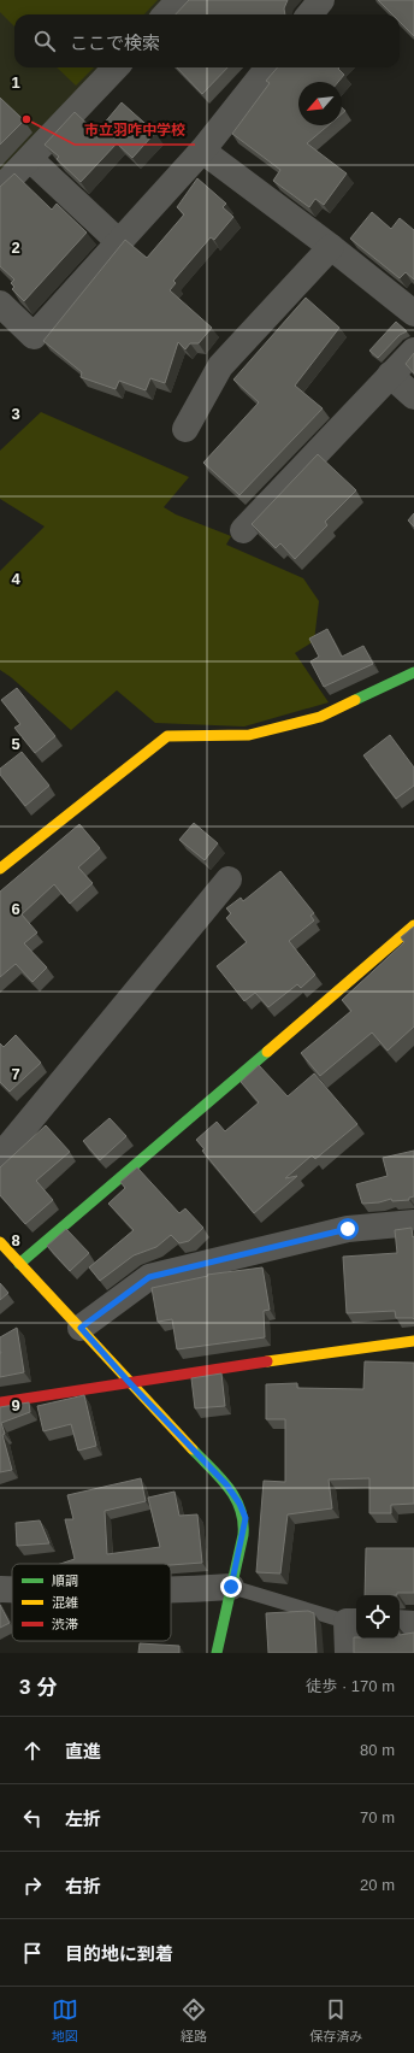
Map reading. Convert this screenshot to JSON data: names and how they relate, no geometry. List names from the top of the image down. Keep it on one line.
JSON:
{"places":["市立羽咋中学校"],"legend":["順調","混雑","渋滞"],"north":"bottom left","page":{"search":"ここで検索","heading":["3 分","徒歩 · 170 m"],"list":[["直進","80 m"],["左折","70 m"],["右折","20 m"],"目的地に到着"],"nav":["地図","経路","保存済み"]},"grid":{"rows":["1","2","3","4","5","6","7","8","9"]}}
